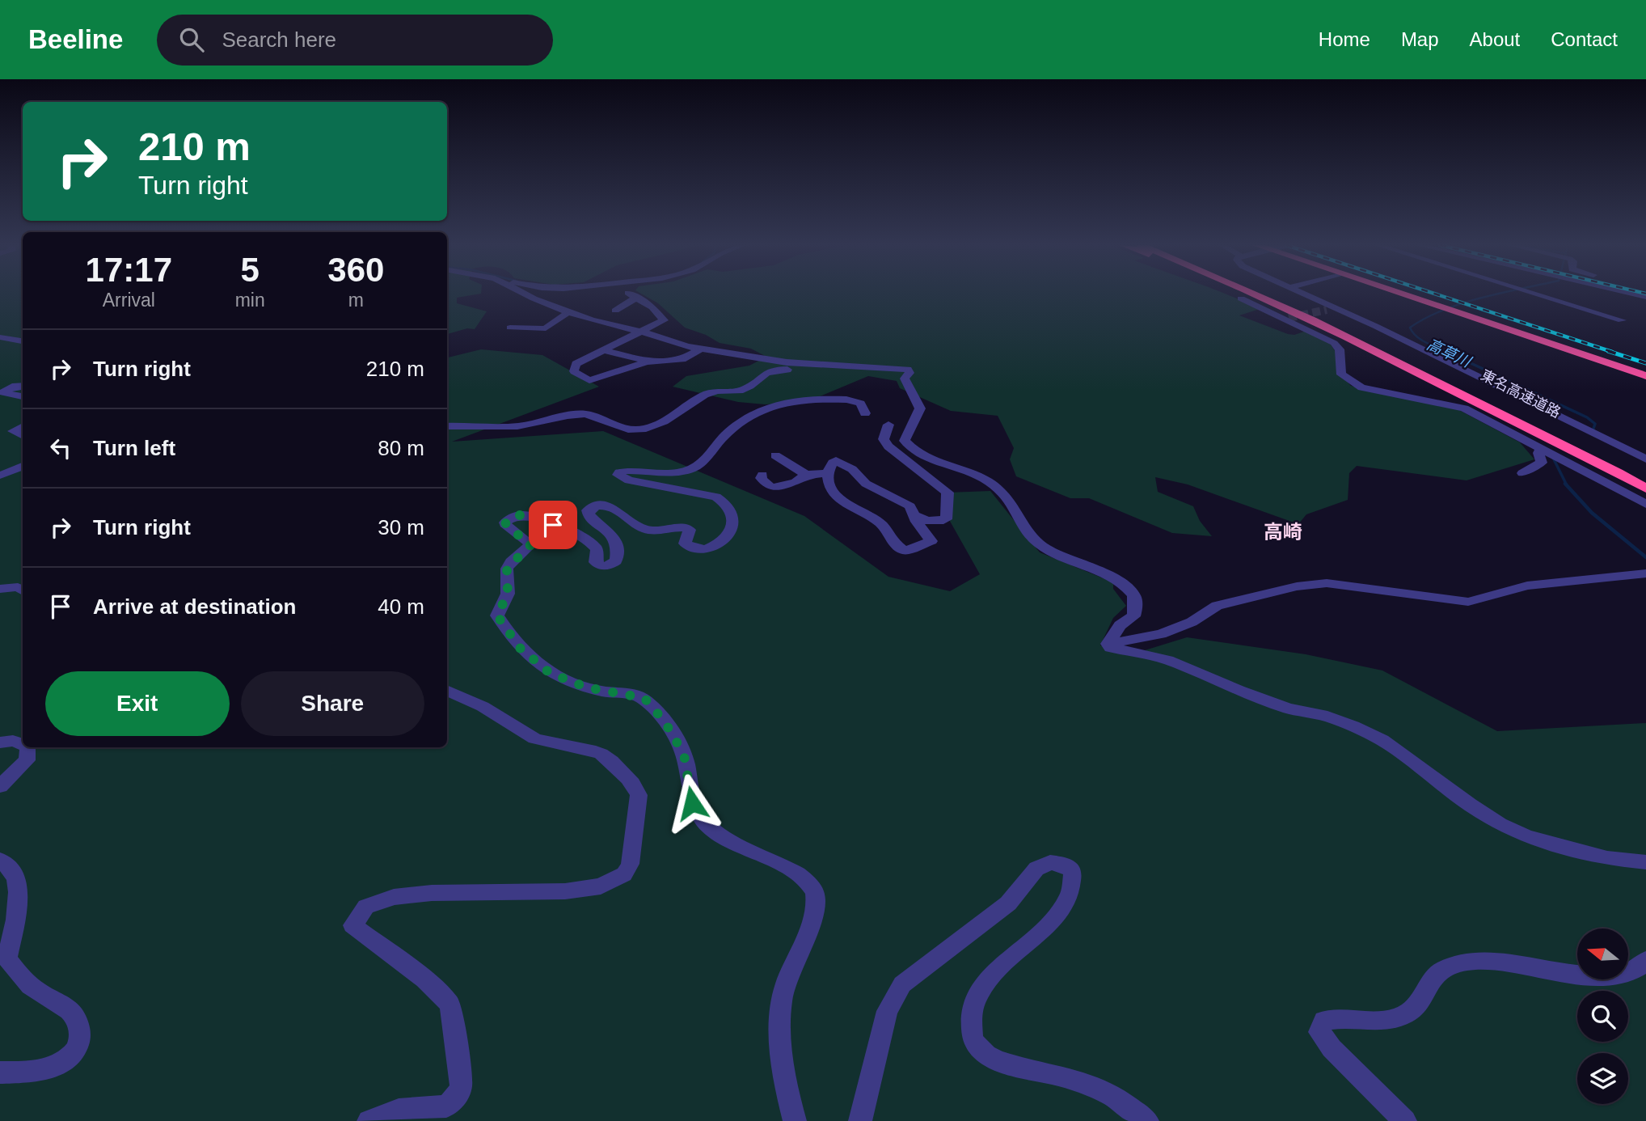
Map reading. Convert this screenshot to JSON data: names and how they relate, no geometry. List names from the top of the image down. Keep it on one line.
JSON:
{"streets":{"highway":["東名高速道路"]},"districts":["高崎"],"water":["高草川"],"north":"left","page":{"header":"Beeline","search":"Search here","nav":["Home","Map","About","Contact"],"turn":["210 m","Turn right"],"eta":["17:17","Arrival","5","min","360","m"],"list":[{"name":"Turn right","value":"210 m"},{"name":"Turn left","value":"80 m"},{"name":"Turn right","value":"30 m"},{"name":"Arrive at destination","value":"40 m"}],"buttons":["Exit","Share"]}}
